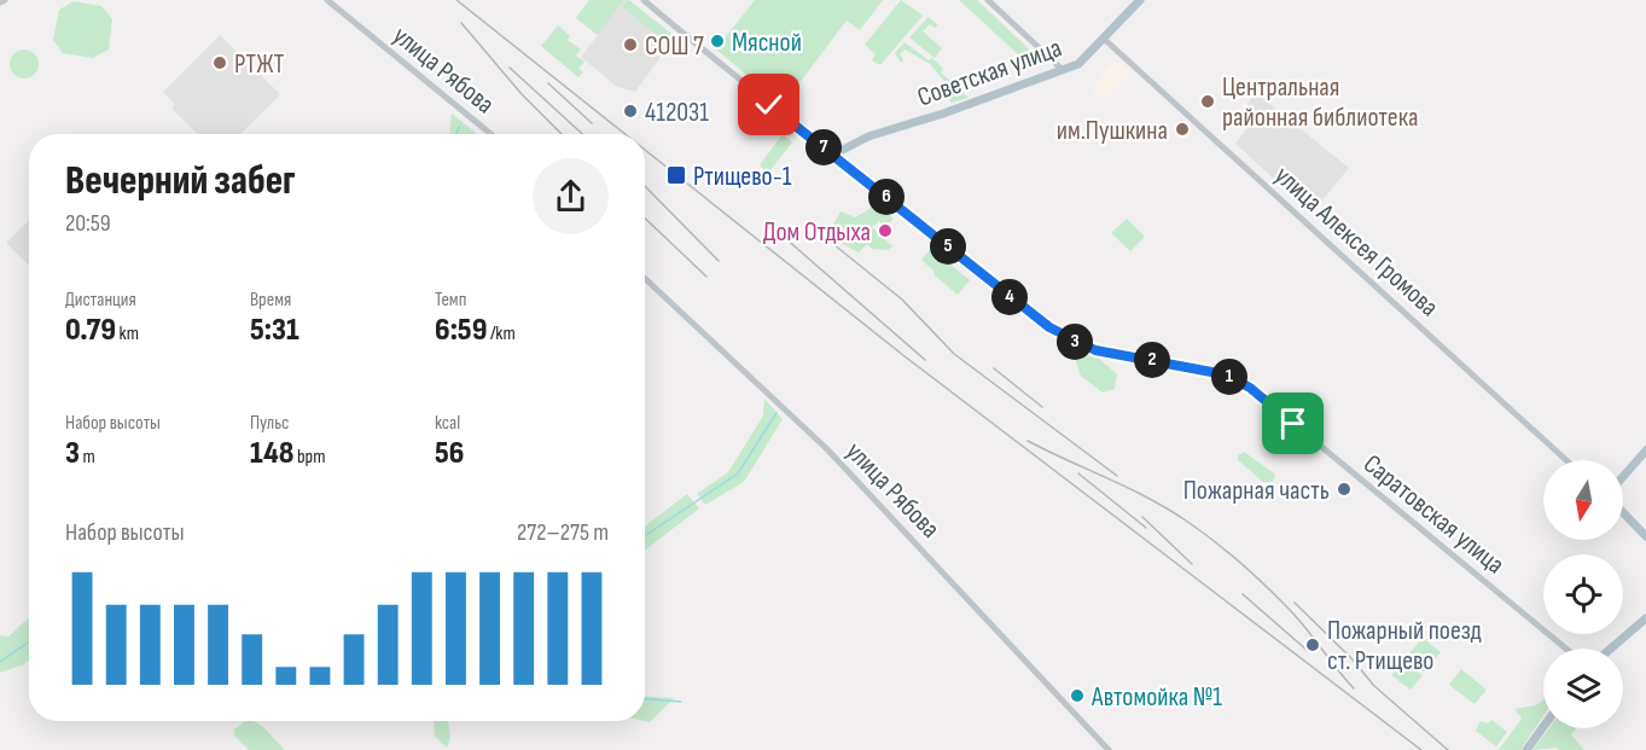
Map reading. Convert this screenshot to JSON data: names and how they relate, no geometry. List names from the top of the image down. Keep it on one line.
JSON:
{"streets":{"main road":["Советская улица"],"street":["улица Рябова","улица Алексея Громова","Саратовская улица"]},"crossings":[["Советская улица","улица Алексея Громова"],["Советская улица","Саратовская улица"]],"places":{"other":["Мясной","СОШ 7","РТЖТ","Центральная районная библиотека","412031","им.Пушкина","Дом Отдыха","Пожарная часть","Пожарный поезд ст. Ртищево","Автомойка №1"],"transit":["Ртищево-1"]},"north":"bottom","page":{"pins":["7","6","5","4","3","2","1"],"heading":["Вечерний забег","20:59"],"stats":[["Дистанция","0.79 km"],["Время","5:31"],["Темп","6:59 /km"],["Набор высоты","3 m"],["Пульс","148 bpm"],["kcal","56"]],"chart":["Набор высоты","272–275 m"]}}
